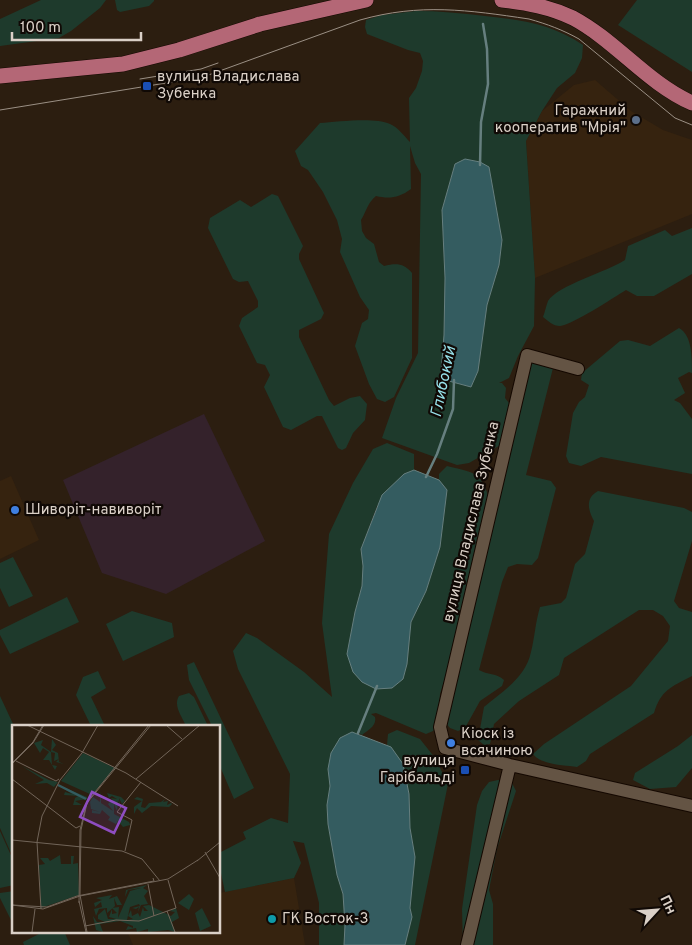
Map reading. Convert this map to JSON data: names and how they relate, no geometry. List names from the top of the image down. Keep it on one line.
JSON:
{"streets":{"street":["вулиця Владислава Зубенка"]},"water":["Глибокий"],"places":{"transit":["вулиця Владислава Зубенка","вулиця Гарібальді"],"other":["Гаражний кооператив \"Мрія\"","Шиворіт-навиворіт","Кіоск із всячиною","ГК Восток-3"]},"scale_bar":"100 m","north":"top right"}
